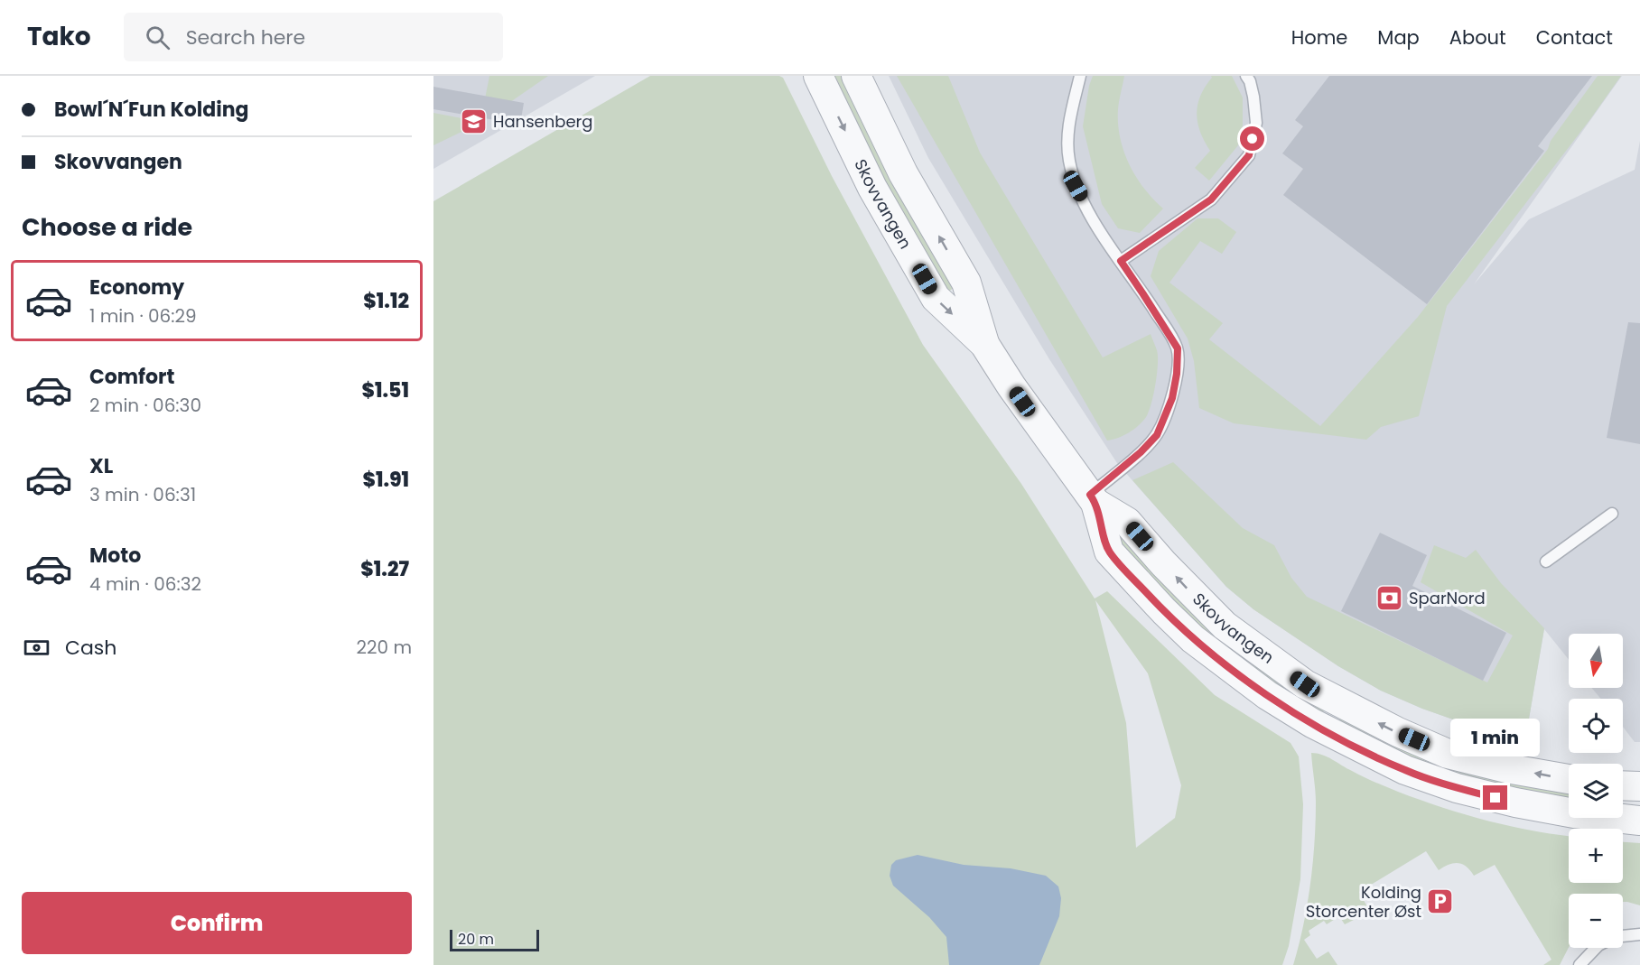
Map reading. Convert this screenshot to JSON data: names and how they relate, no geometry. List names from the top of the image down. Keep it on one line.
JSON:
{"streets":{"street":["Skovvangen"]},"places":{"school or university":["Hansenberg"],"bank":["SparNord"],"parking":["Kolding Storcenter Øst"]},"scale_bar":"20 m","north":"bottom","page":{"header":"Tako","search":"Search here","nav":["Home","Map","About","Contact"],"banner":["Bowl´N´Fun Kolding","Skovvangen"],"heading":"Choose a ride","list":[{"name":"Economy","note":"1 min · 06:29","value":"$1.12"},{"name":"Comfort","note":"2 min · 06:30","value":"$1.51"},{"name":"XL","note":"3 min · 06:31","value":"$1.91"},{"name":"Moto","note":"4 min · 06:32","value":"$1.27"}],"pay":["Cash","220 m"],"map_buttons":["+","−"],"bubble":"1 min","buttons":"Confirm","scale":"20 m"}}
